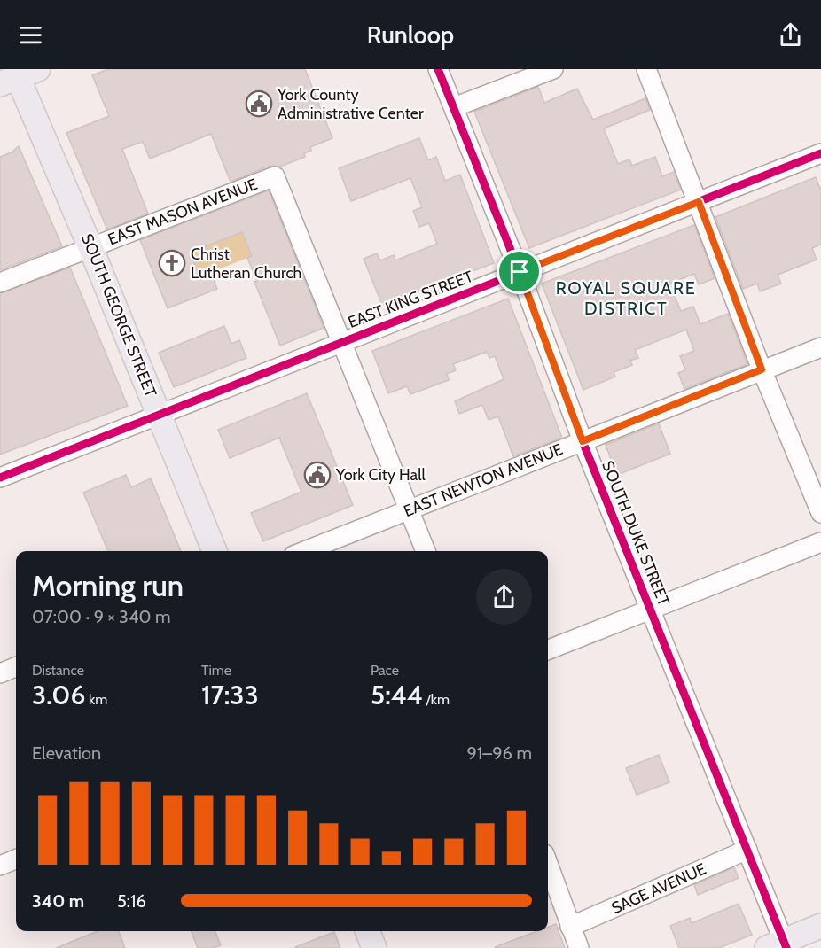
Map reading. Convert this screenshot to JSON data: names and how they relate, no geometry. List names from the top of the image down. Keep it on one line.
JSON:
{"streets":{"main road":["SOUTH GEORGE STREET"],"street":["EAST MASON AVENUE","EAST KING STREET","EAST NEWTON AVENUE","SOUTH DUKE STREET","SAGE AVENUE"]},"crossings":[["EAST MASON AVENUE","EAST KING STREET"],["EAST MASON AVENUE","SOUTH GEORGE STREET"],["EAST KING STREET","SOUTH GEORGE STREET"],["EAST KING STREET","SOUTH DUKE STREET"],["EAST NEWTON AVENUE","SOUTH DUKE STREET"],["SOUTH DUKE STREET","SAGE AVENUE"]],"districts":["ROYAL SQUARE DISTRICT"],"places":{"public building":["York County Administrative Center","York City Hall"],"church":["Christ Lutheran Church"]},"page":{"header":"Runloop","heading":["Morning run","07:00 · 9 × 340 m"],"stats":[["Distance","3.06 km"],["Time","17:33"],["Pace","5:44 /km"]],"chart":["Elevation","91–96 m"],"list":[{"name":"340 m","note":"5:16"}]}}
